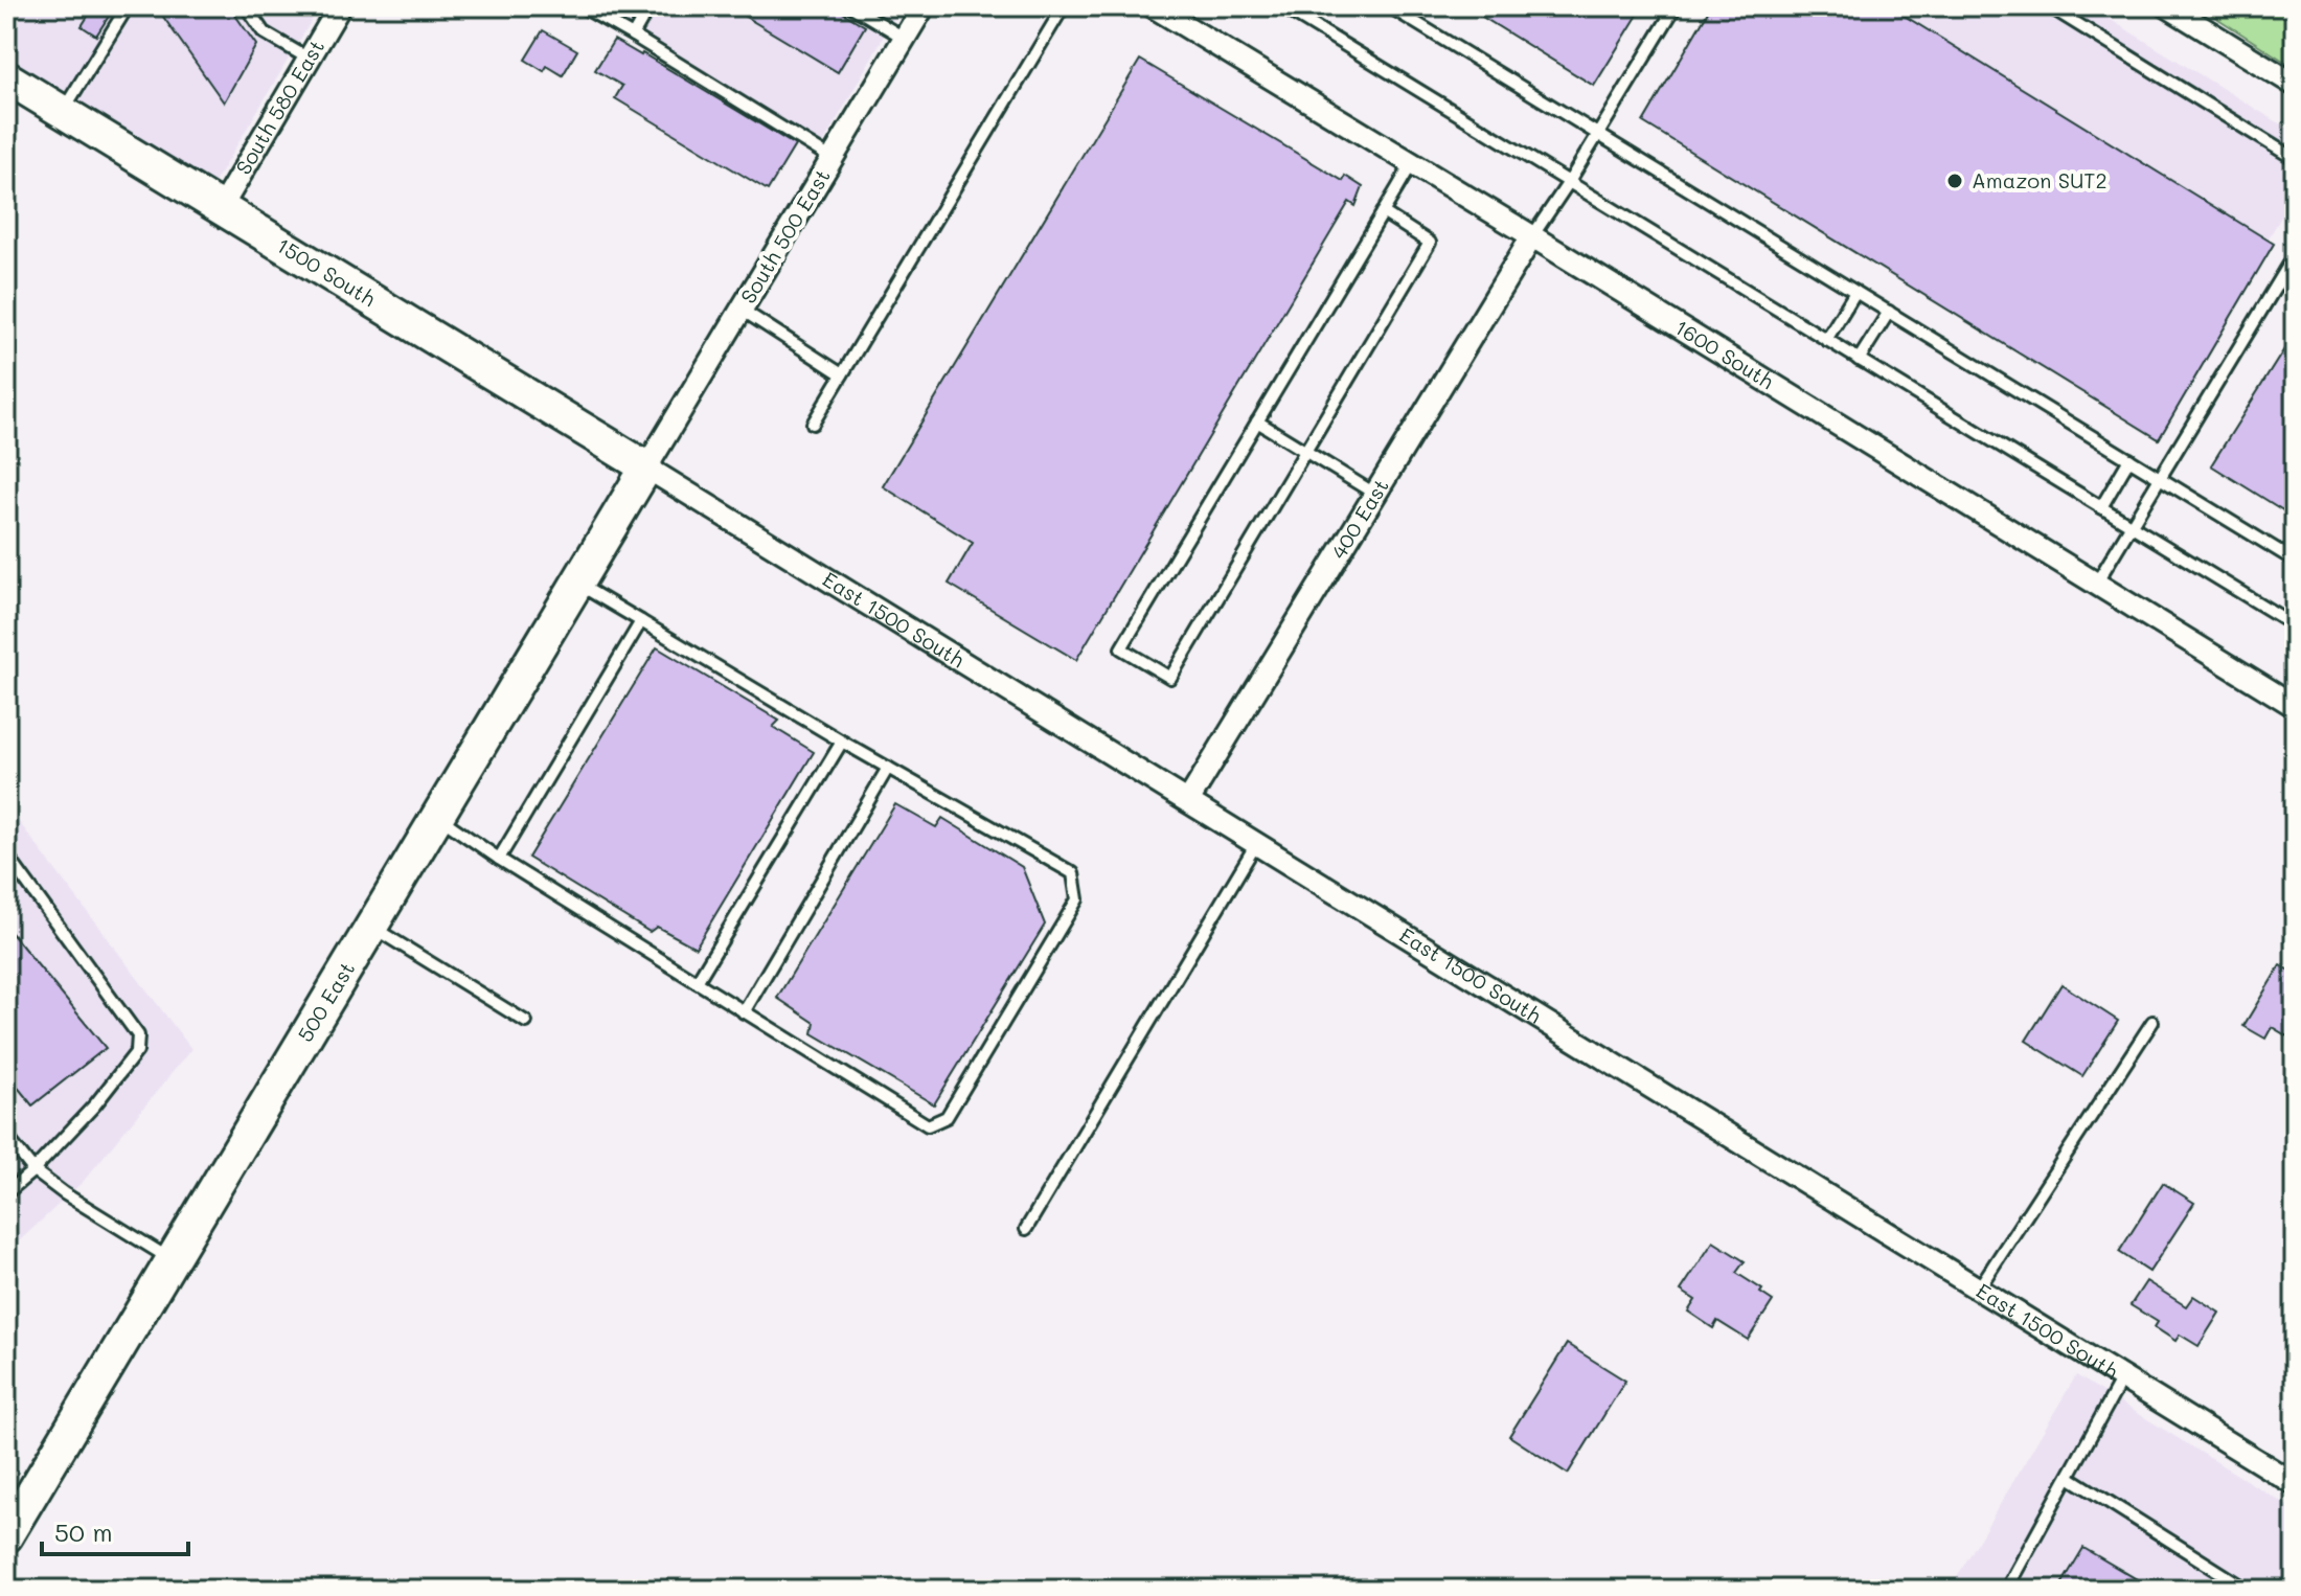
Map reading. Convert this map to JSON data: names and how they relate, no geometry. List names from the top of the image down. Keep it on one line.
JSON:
{"streets":{"street":["South 580 East","South 500 East","1500 South","1600 South","400 East","East 1500 South","500 East"]},"crossings":[["South 580 East","1500 South"],["South 500 East","1500 South"],["South 500 East","East 1500 South"],["South 500 East","500 East"],["1500 South","East 1500 South"],["1500 South","500 East"],["1600 South","400 East"],["400 East","East 1500 South"],["East 1500 South","500 East"]],"places":["Amazon SUT2"],"scale_bar":"50 m"}
